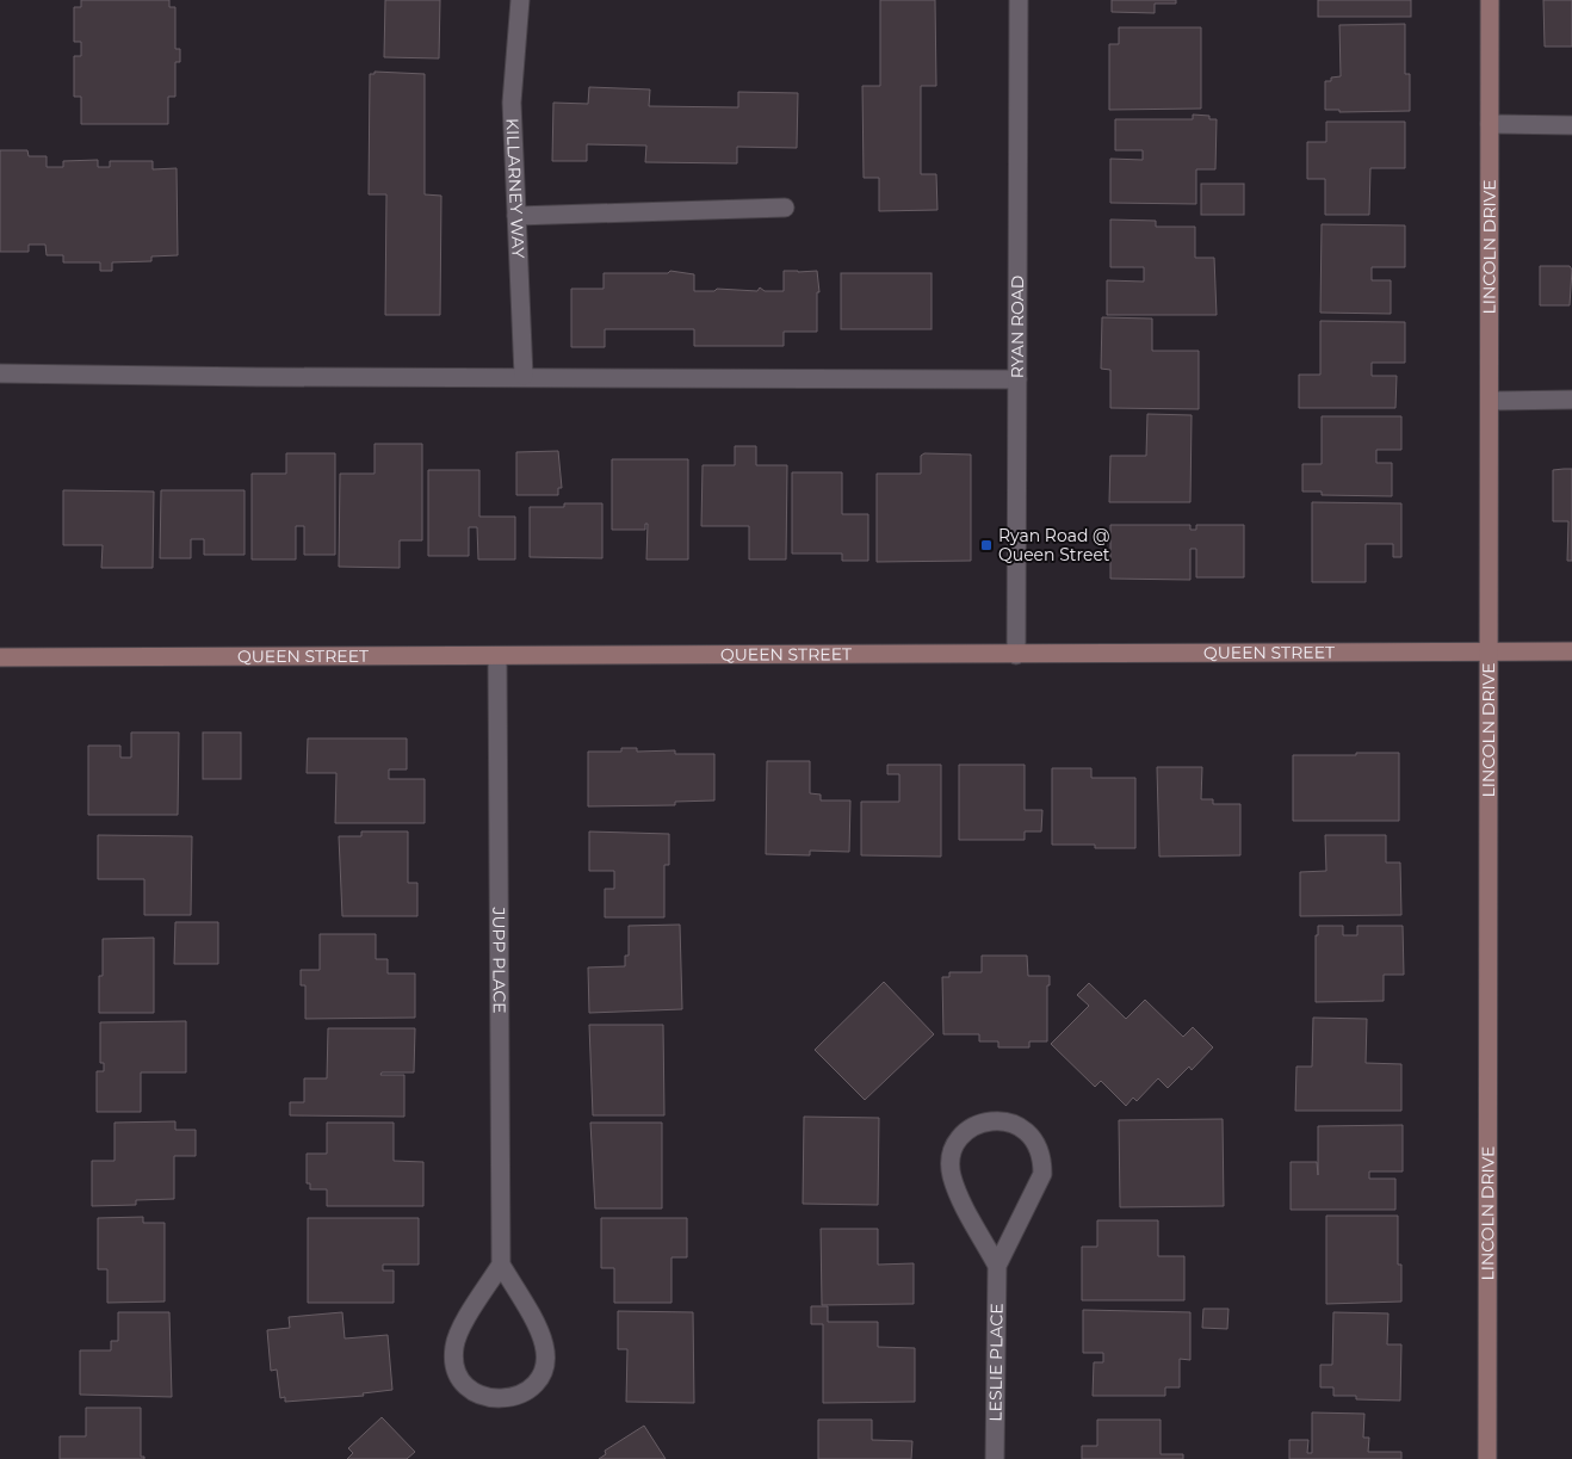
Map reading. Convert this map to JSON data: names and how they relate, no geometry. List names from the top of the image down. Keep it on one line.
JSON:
{"streets":{"street":["KILLARNEY WAY","LINCOLN DRIVE","RYAN ROAD","QUEEN STREET","JUPP PLACE","LESLIE PLACE"]},"crossings":[["LINCOLN DRIVE","QUEEN STREET"],["RYAN ROAD","QUEEN STREET"],["QUEEN STREET","JUPP PLACE"]],"places":{"transit":["Ryan Road @ Queen Street"]}}
